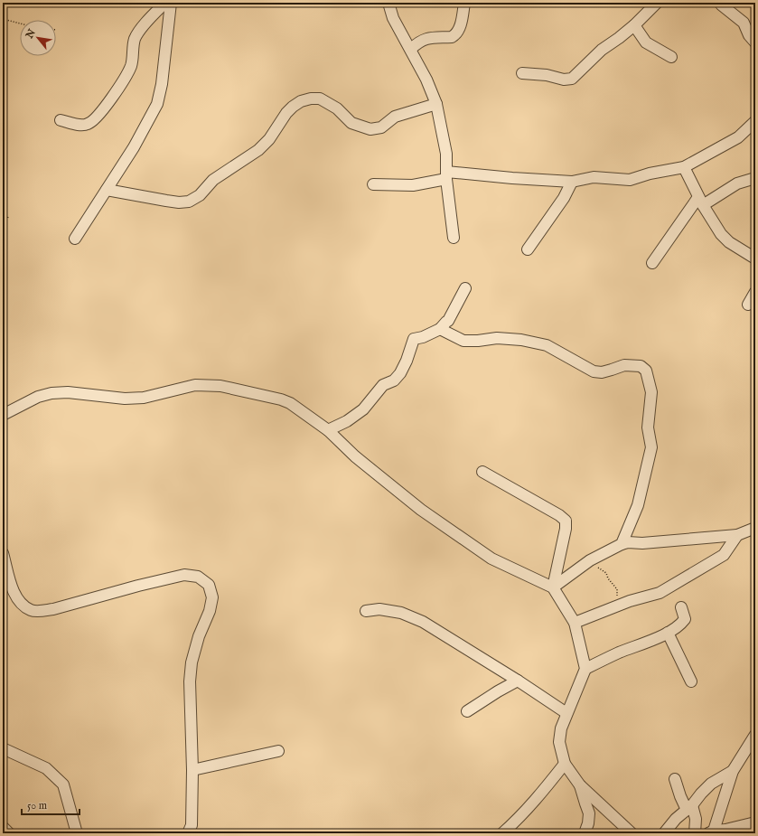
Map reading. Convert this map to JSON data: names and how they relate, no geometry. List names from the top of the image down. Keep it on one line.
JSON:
{"scale_bar":"50 m","north":"top left"}
